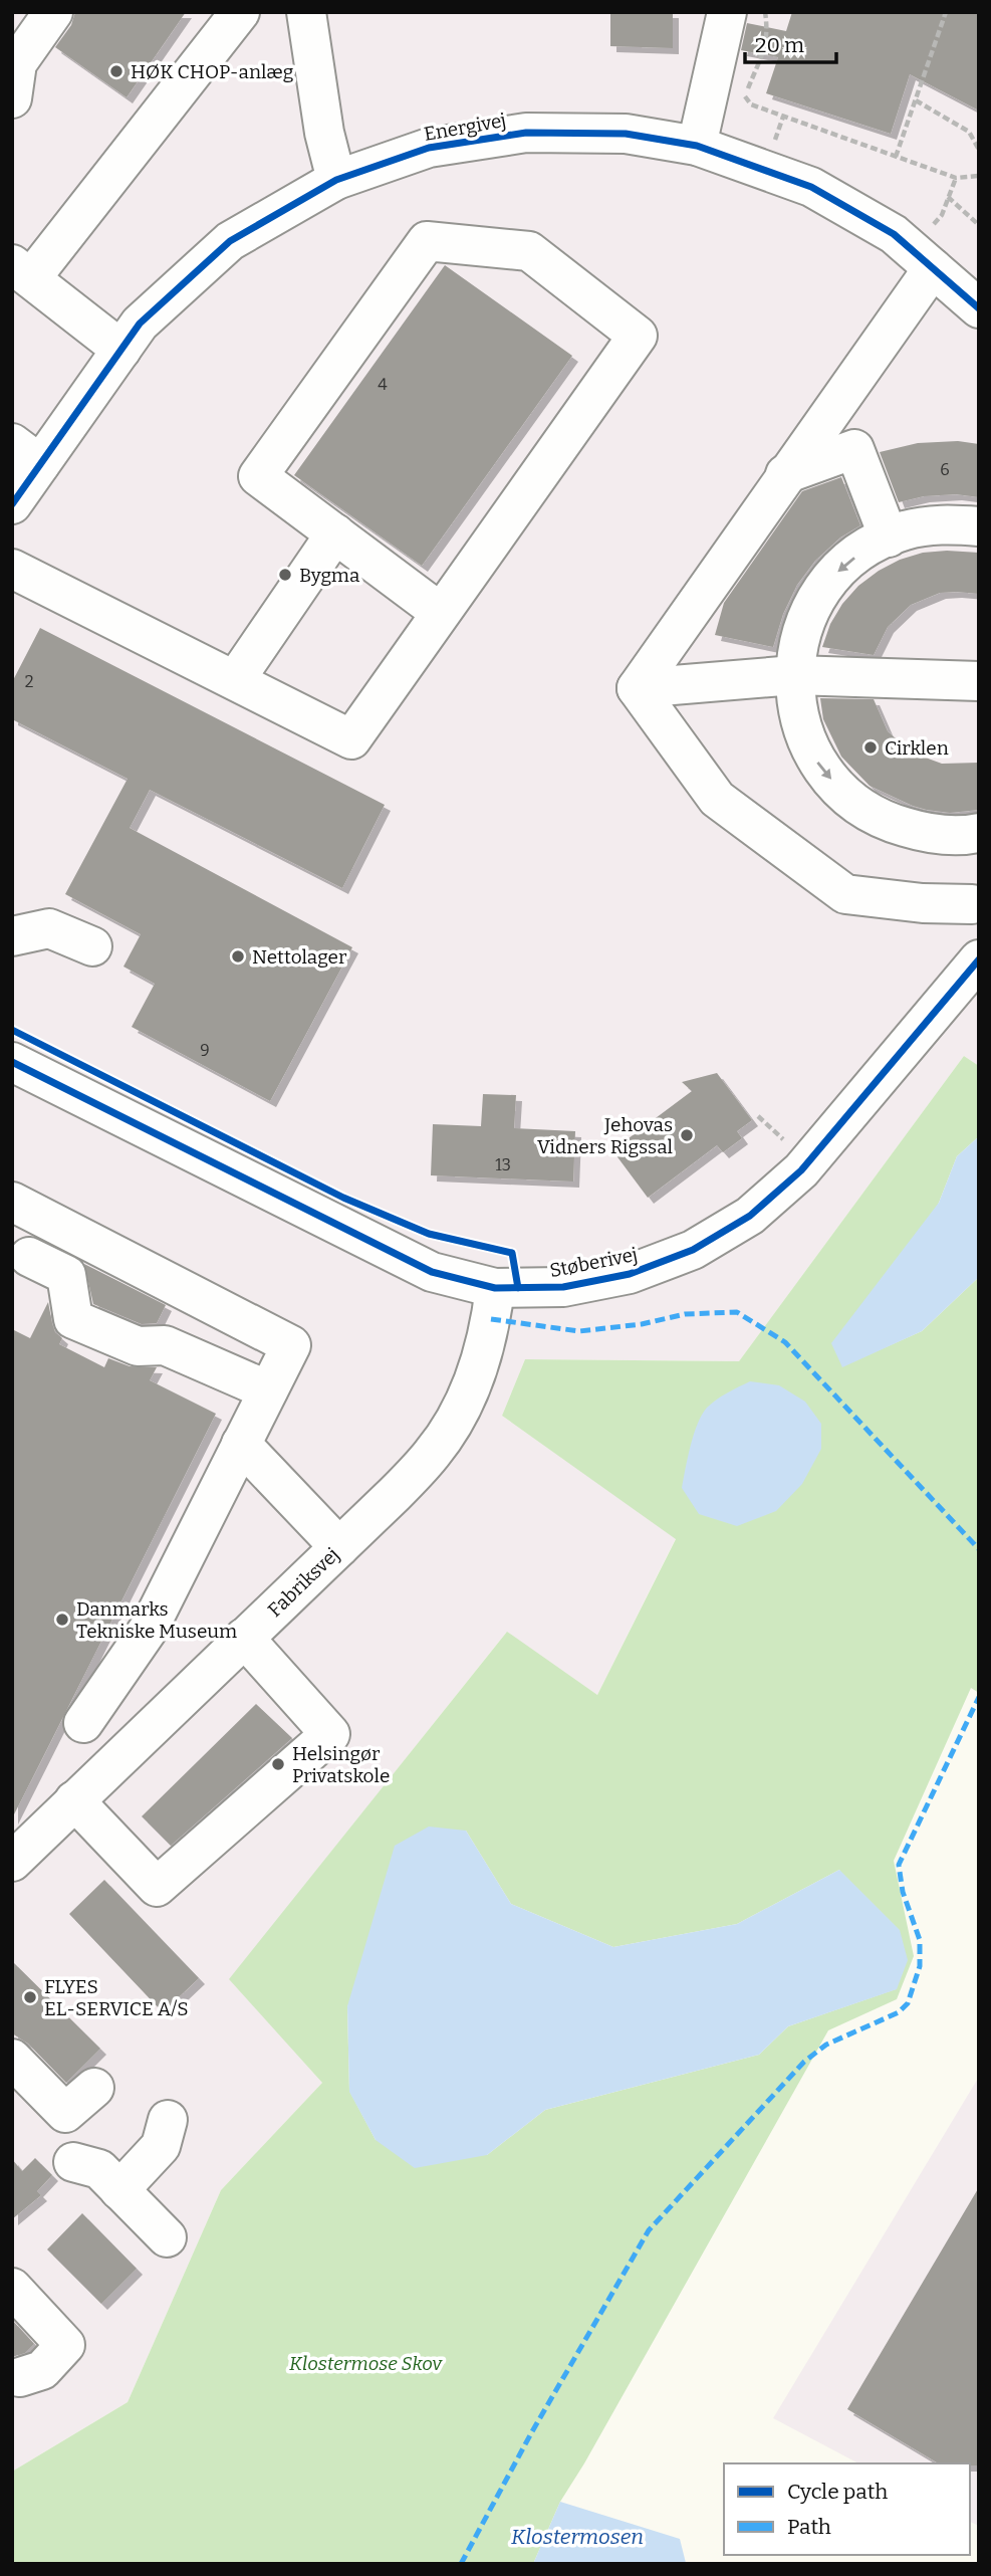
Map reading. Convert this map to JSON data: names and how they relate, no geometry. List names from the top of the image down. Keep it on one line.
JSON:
{"streets":{"street":["Energivej","Støberivej","Fabriksvej"]},"crossings":[["Støberivej","Fabriksvej"]],"water":["Klostermosen"],"parks":["Klostermose Skov"],"places":["HØK CHOP-anlæg","Bygma","Cirklen","Nettolager","Jehovas Vidners Rigssal","Danmarks Tekniske Museum","Helsingør Privatskole","FLYES EL-SERVICE A/S"],"house_numbers":["4","6","2","9","13"],"legend":["Cycle path","Path"],"scale_bar":"20 m"}
